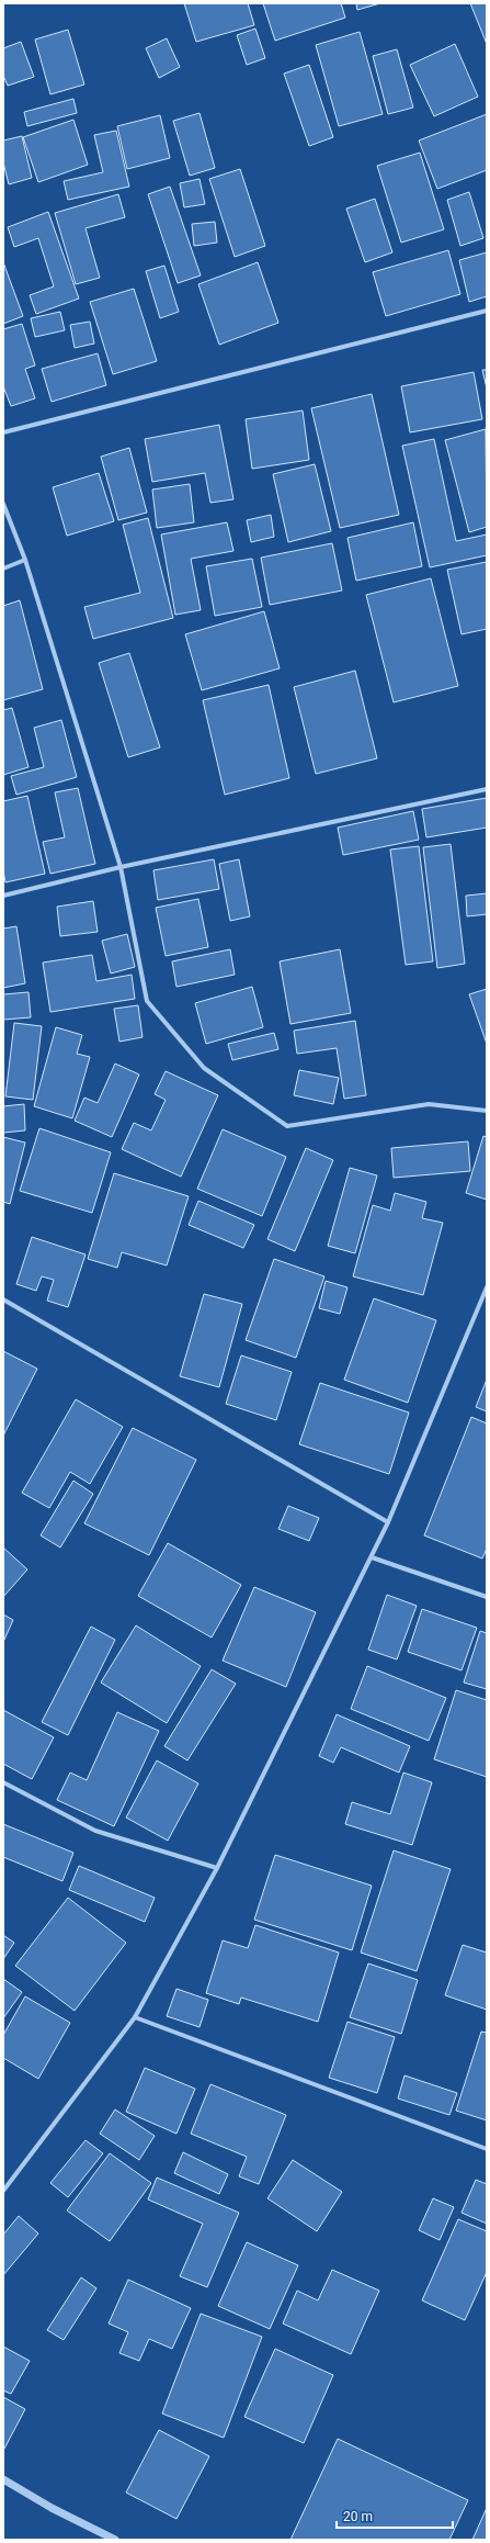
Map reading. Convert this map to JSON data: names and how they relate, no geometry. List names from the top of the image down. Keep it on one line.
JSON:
{"scale_bar":"20 m"}
